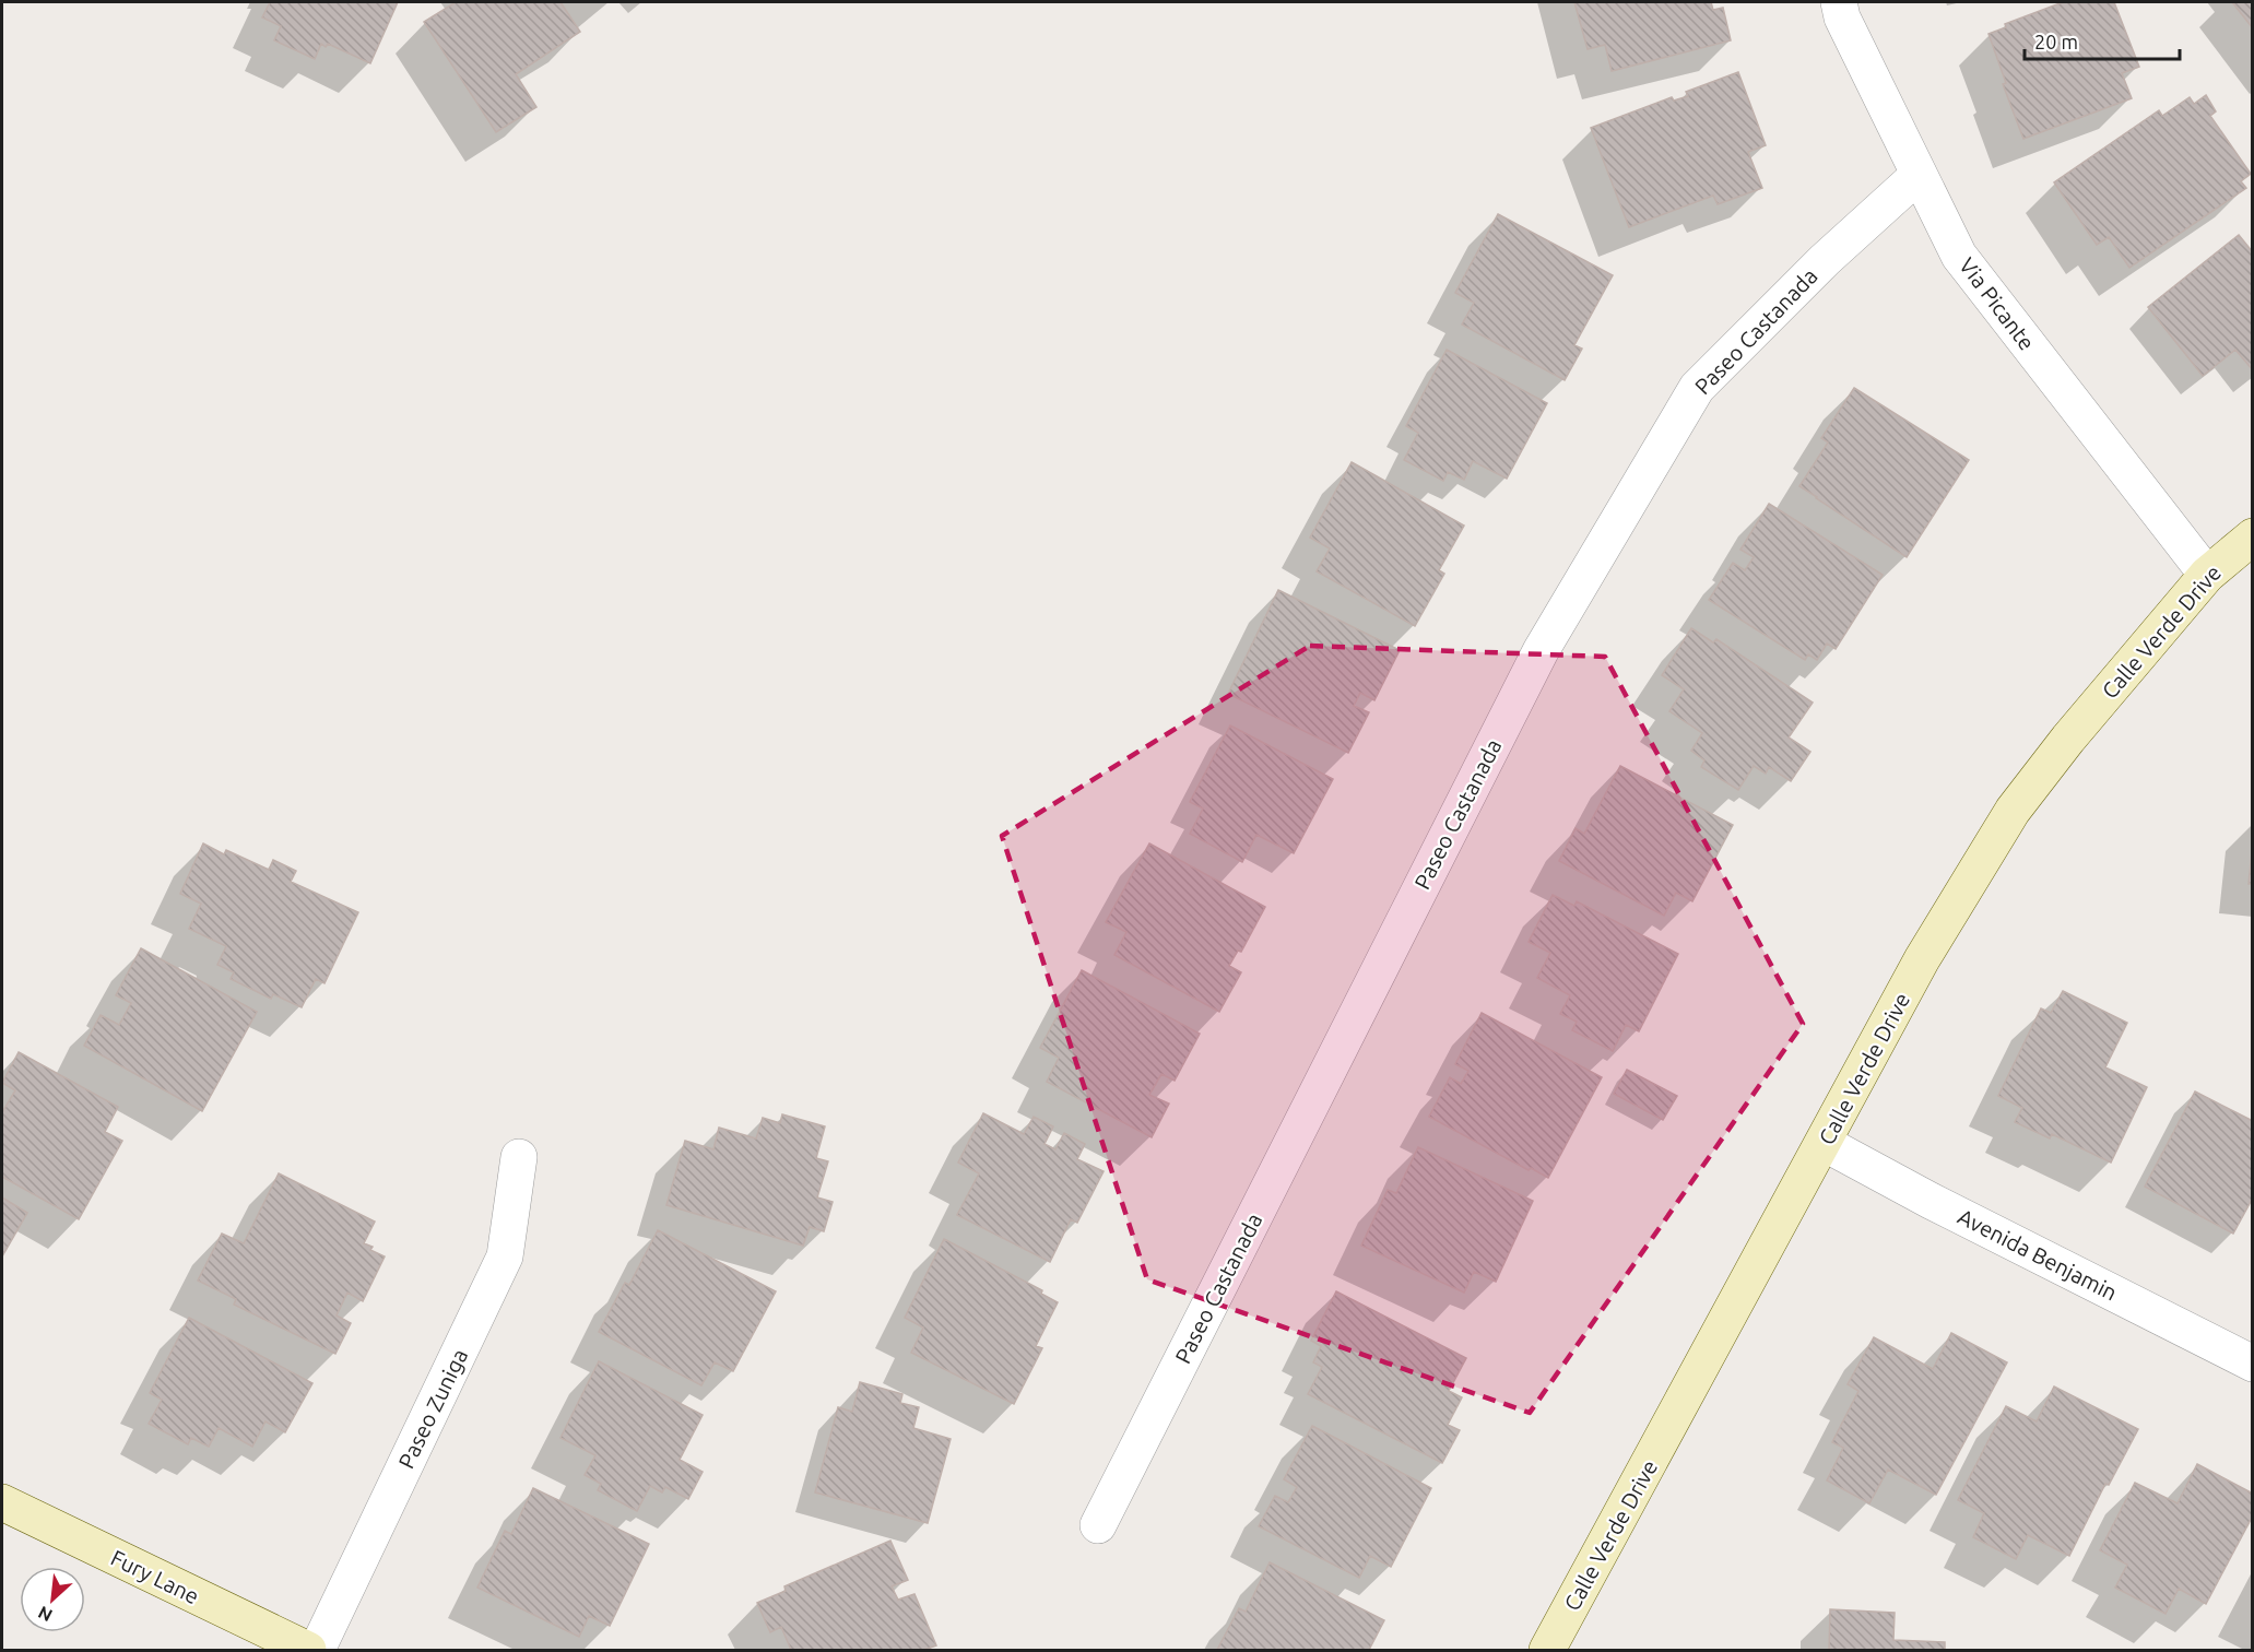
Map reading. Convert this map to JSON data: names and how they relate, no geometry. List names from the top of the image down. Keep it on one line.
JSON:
{"streets":{"main road":["Calle Verde Drive","Fury Lane"],"street":["Via Picante","Paseo Castanada","Avenida Benjamin","Paseo Zuniga"]},"crossings":[["Via Picante","Paseo Castanada"],["Via Picante","Calle Verde Drive"],["Calle Verde Drive","Avenida Benjamin"]],"scale_bar":"20 m","north":"bottom left"}
